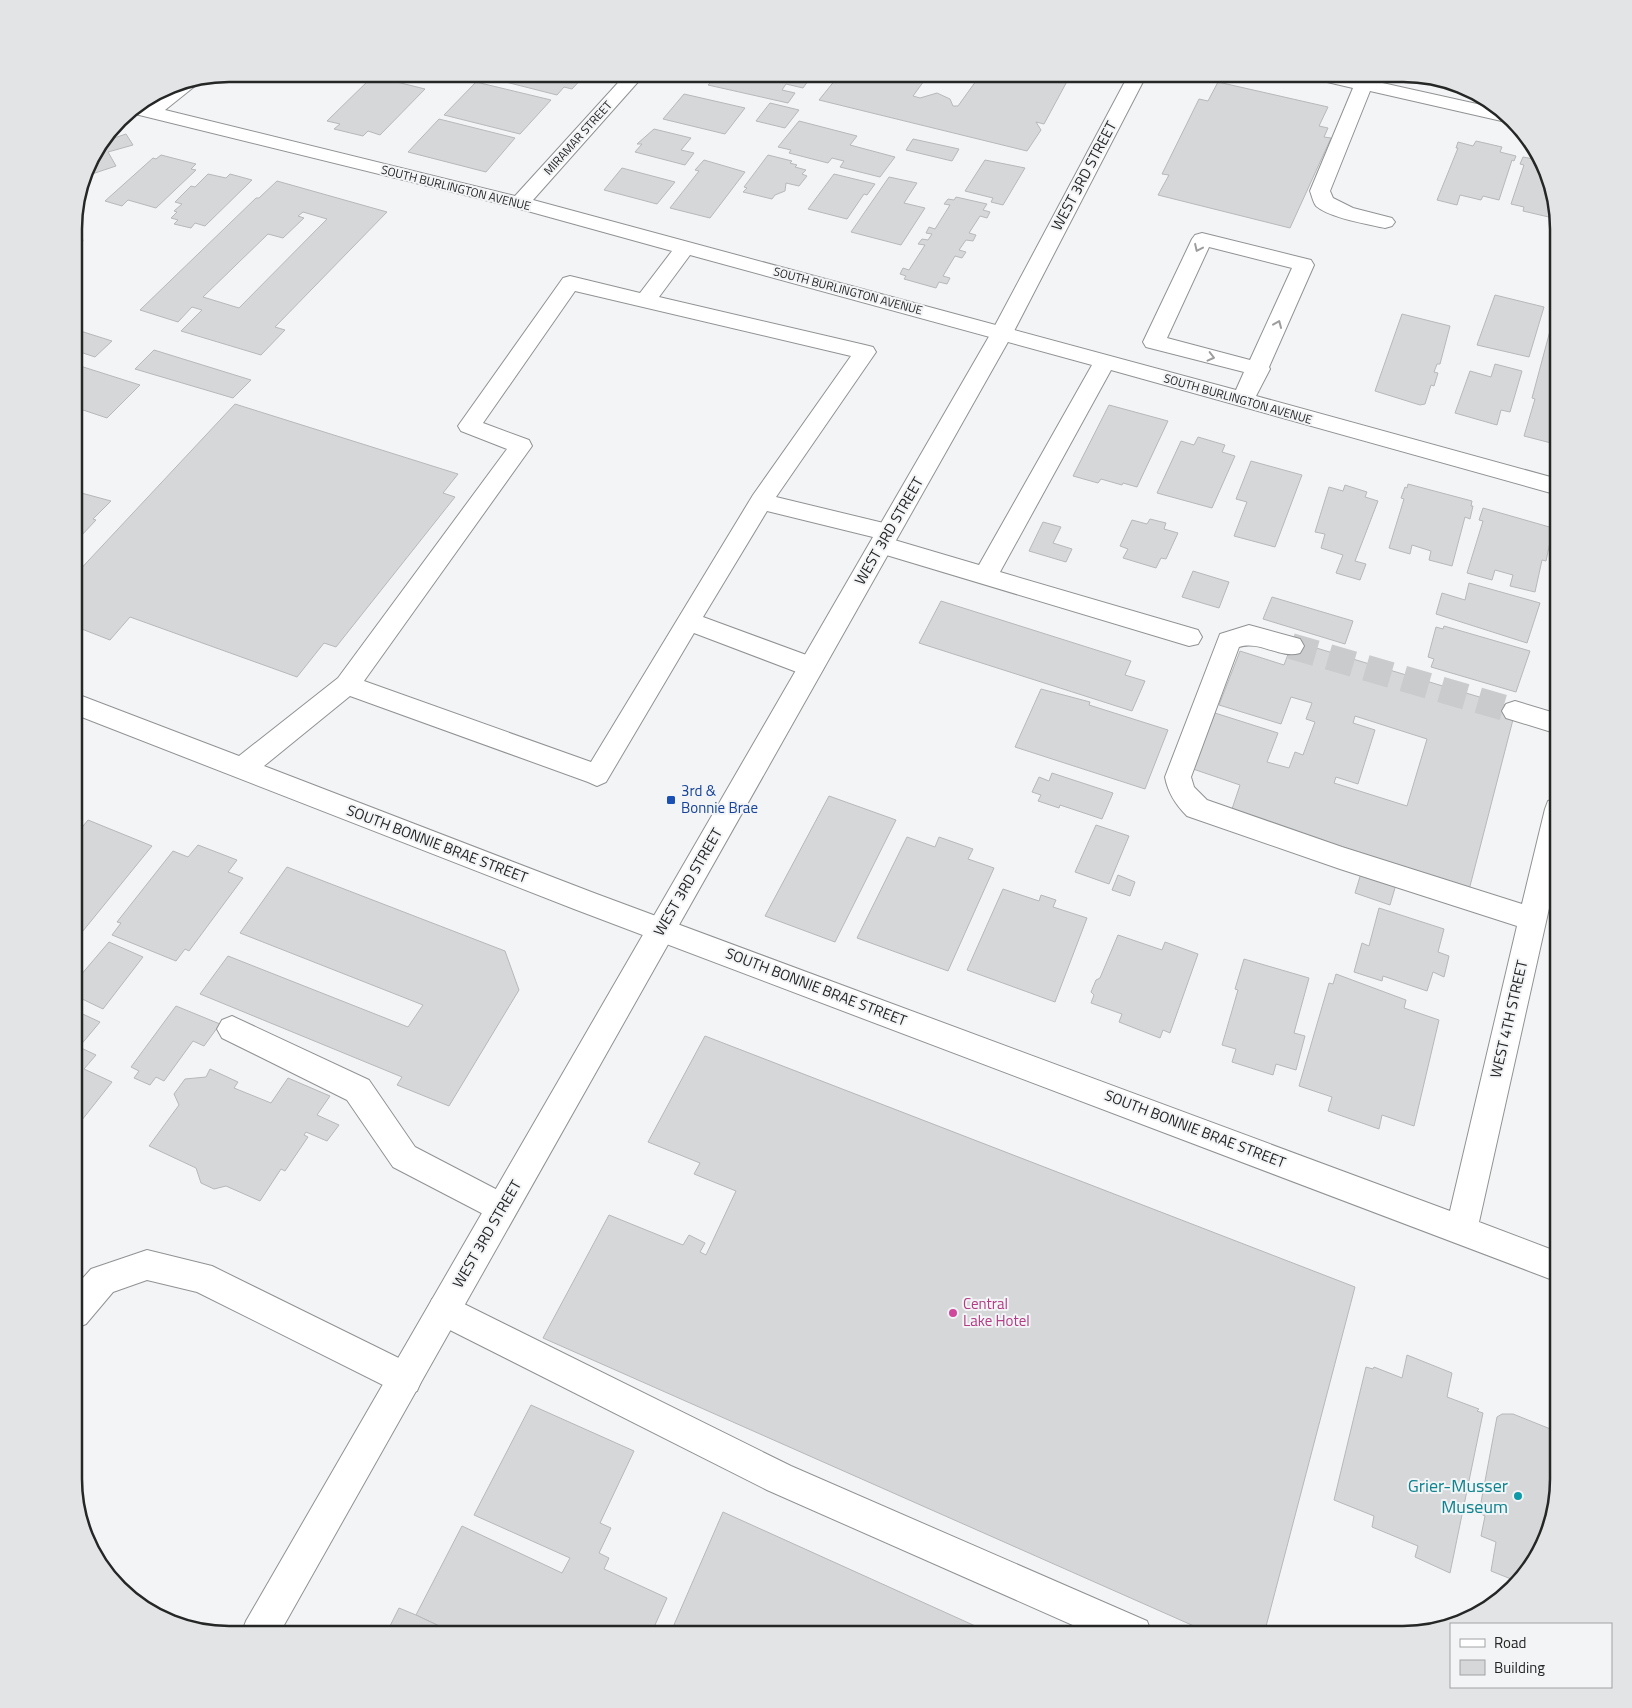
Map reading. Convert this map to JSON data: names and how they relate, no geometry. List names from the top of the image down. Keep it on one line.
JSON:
{"streets":{"street":["MIRAMAR STREET","WEST 3RD STREET","SOUTH BURLINGTON AVENUE","SOUTH BONNIE BRAE STREET","WEST 4TH STREET"]},"crossings":[["MIRAMAR STREET","SOUTH BURLINGTON AVENUE"],["WEST 3RD STREET","SOUTH BURLINGTON AVENUE"],["WEST 3RD STREET","SOUTH BONNIE BRAE STREET"],["SOUTH BONNIE BRAE STREET","WEST 4TH STREET"]],"places":{"transit":["3rd & Bonnie Brae"],"other":["Central Lake Hotel","Grier-Musser Museum"]},"legend":["Road","Building"]}
